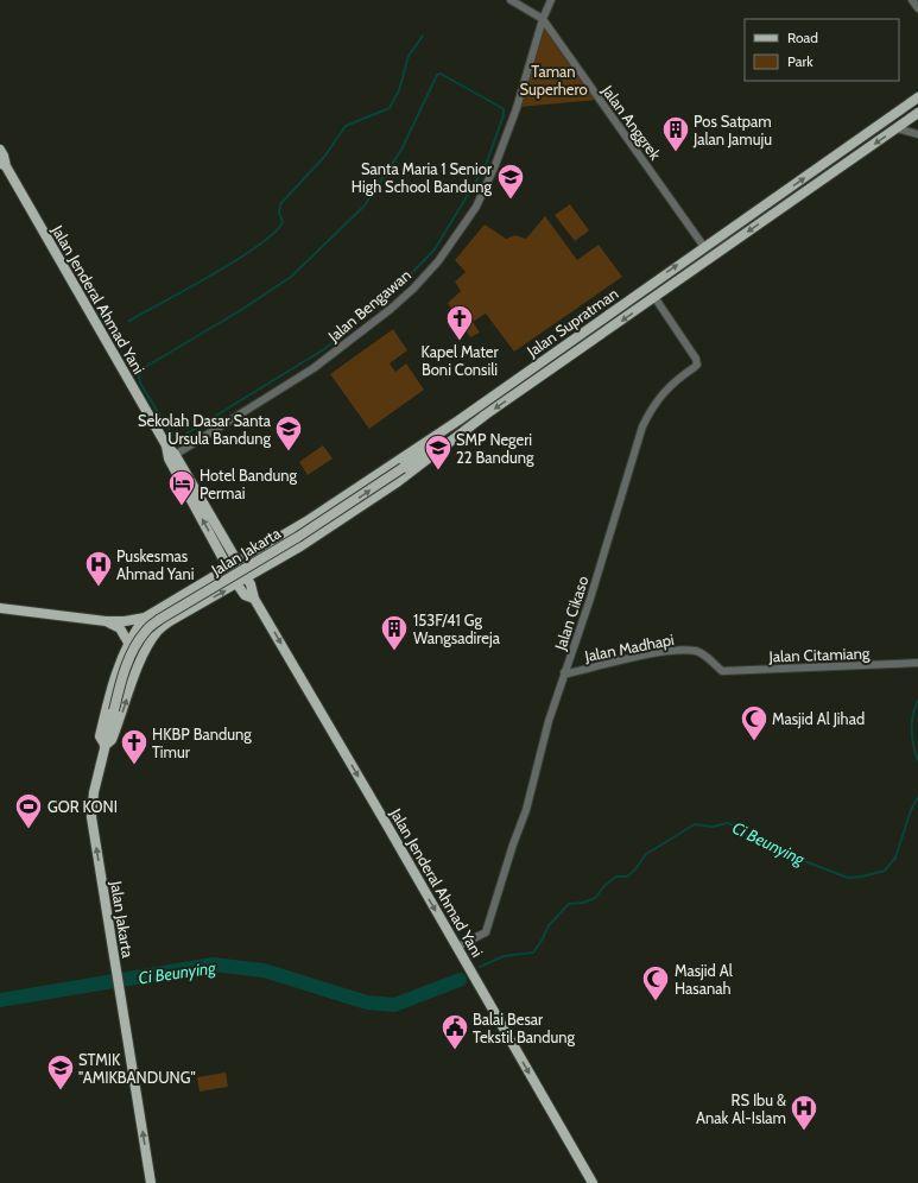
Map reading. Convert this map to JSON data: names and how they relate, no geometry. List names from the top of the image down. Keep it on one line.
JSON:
{"streets":{"main road":["Jalan Jenderal Ahmad Yani","Jalan Supratman","Jalan Jakarta"],"street":["Jalan Anggrek","Jalan Bengawan","Jalan Cikaso","Jalan Madhapi","Jalan Citamiang"]},"crossings":[["Jalan Anggrek","Jalan Bengawan"],["Jalan Anggrek","Jalan Supratman"],["Jalan Jenderal Ahmad Yani","Jalan Bengawan"],["Jalan Jenderal Ahmad Yani","Jalan Supratman"],["Jalan Jenderal Ahmad Yani","Jalan Jakarta"],["Jalan Jenderal Ahmad Yani","Jalan Cikaso"],["Jalan Supratman","Jalan Jakarta"],["Jalan Supratman","Jalan Cikaso"],["Jalan Cikaso","Jalan Madhapi"],["Jalan Madhapi","Jalan Citamiang"]],"one_way":["Jalan Jakarta"],"water":["Ci Beunying"],"parks":["Taman Superhero"],"places":{"building":["Pos Satpam Jalan Jamuju","153F/41 Gg Wangsadireja"],"school or university":["Santa Maria 1 Senior High School Bandung","Sekolah Dasar Santa Ursula Bandung","SMP Negeri 22 Bandung","STMIK \"AMIKBANDUNG\""],"church":["Kapel Mater Boni Consili","HKBP Bandung Timur"],"hotel":["Hotel Bandung Permai"],"hospital":["Puskesmas Ahmad Yani","RS Ibu & Anak Al-Islam"],"mosque":["Masjid Al Jihad","Masjid Al Hasanah"],"sports":["GOR KONI"],"public building":["Balai Besar Tekstil Bandung"]},"legend":["Road","Park"]}
